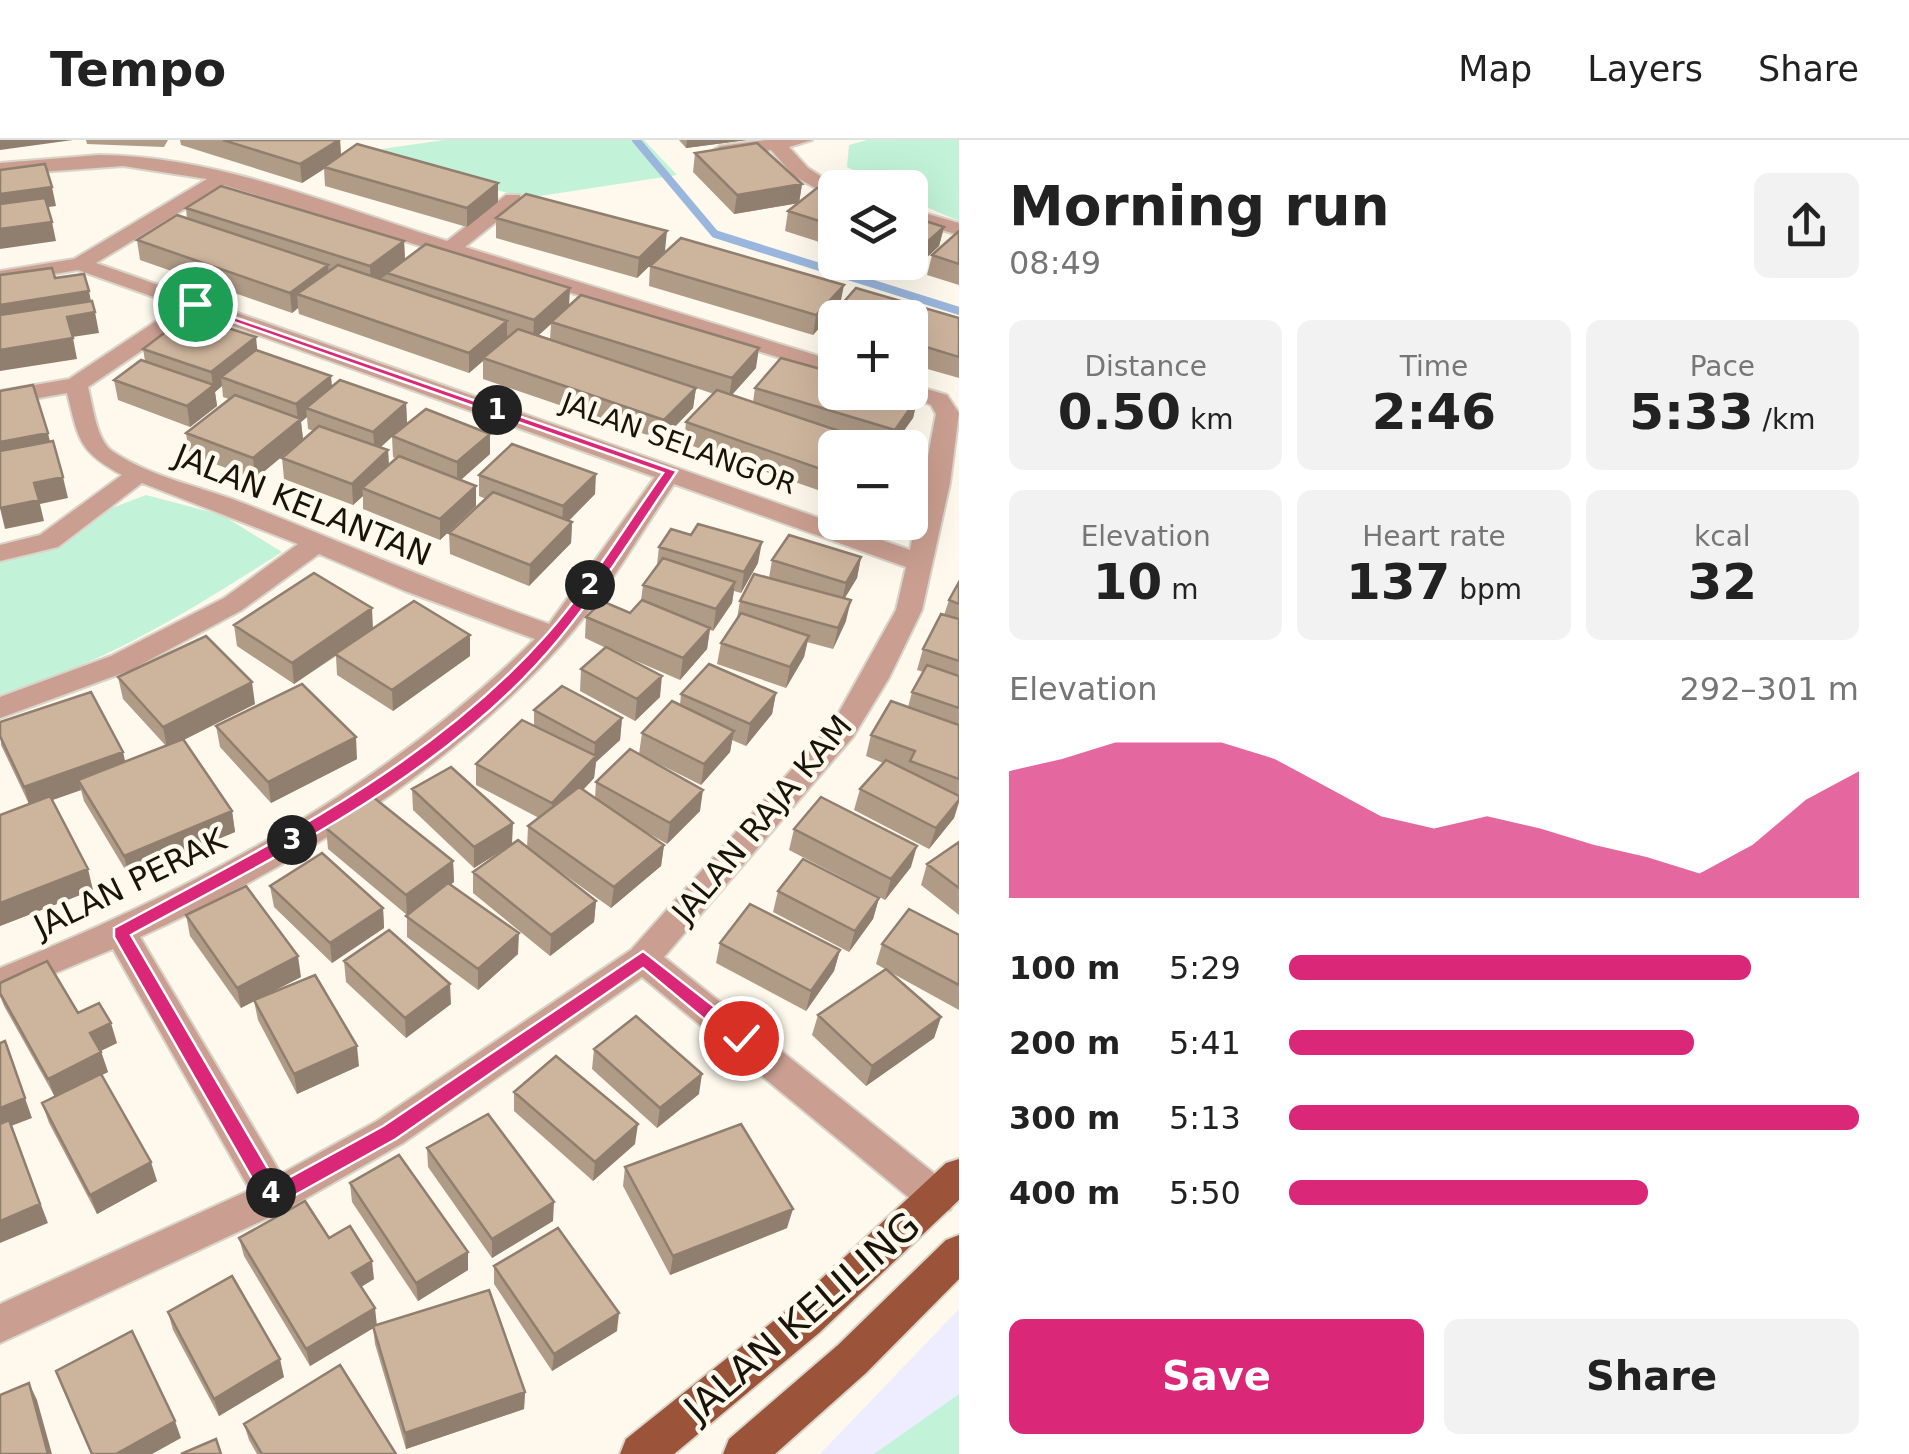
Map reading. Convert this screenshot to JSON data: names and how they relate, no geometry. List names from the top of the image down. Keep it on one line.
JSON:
{"streets":{"main road":["JALAN KELILING"],"street":["JALAN SELANGOR","JALAN KELANTAN","JALAN RAJA KAM","JALAN PERAK"]},"crossings":[["JALAN SELANGOR","JALAN RAJA KAM"],["JALAN SELANGOR","JALAN PERAK"],["JALAN KELANTAN","JALAN PERAK"]],"page":{"header":"Tempo","nav":["Map","Layers","Share"],"heading":["Morning run","08:49"],"map_buttons":["+","−"],"stats":[["Distance","0.50 km"],["Time","2:46"],["Pace","5:33 /km"],["Elevation","10 m"],["Heart rate","137 bpm"],["kcal","32"]],"pins":["1","2","3","4"],"chart":["Elevation","292–301 m"],"list":[{"name":"100 m","note":"5:29"},{"name":"200 m","note":"5:41"},{"name":"300 m","note":"5:13"},{"name":"400 m","note":"5:50"}],"buttons":["Save","Share"]}}
